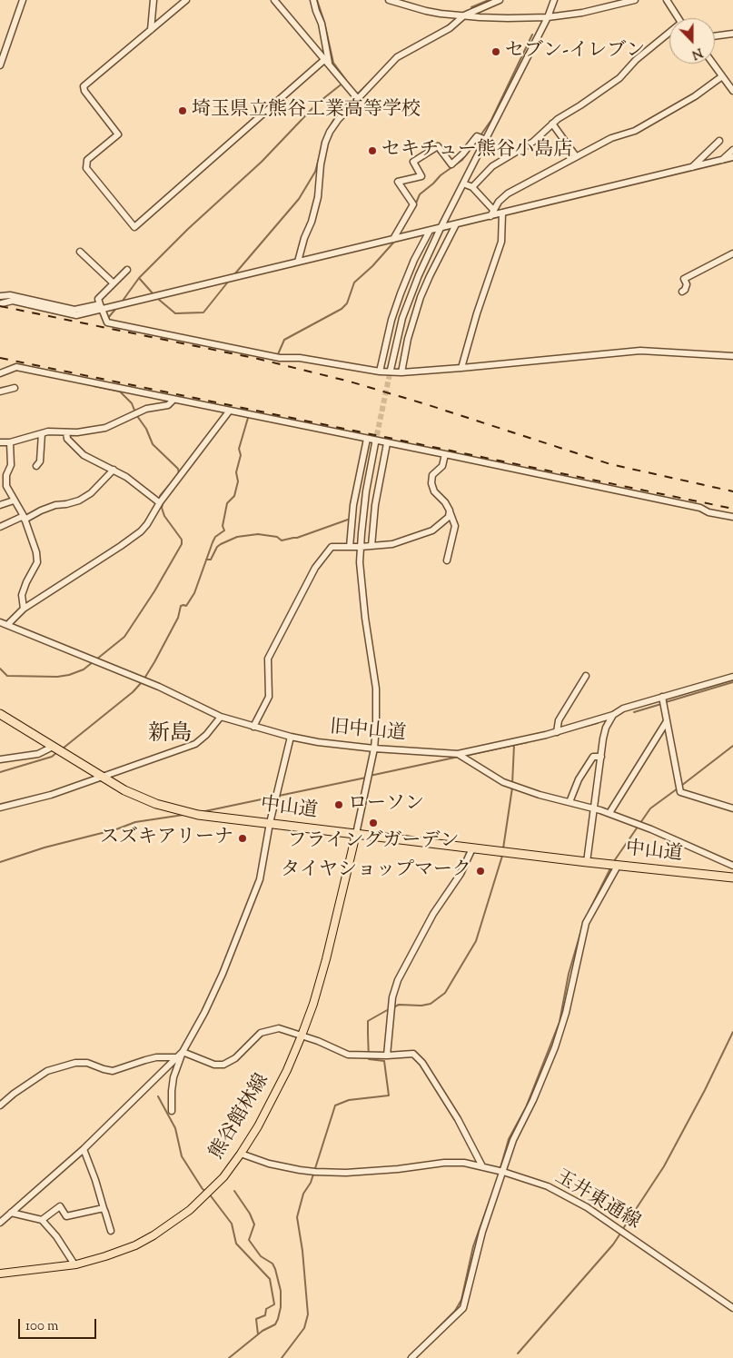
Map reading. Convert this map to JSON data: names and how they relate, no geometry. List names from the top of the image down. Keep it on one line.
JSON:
{"streets":{"highway":["中山道"],"main road":["熊谷館林線"],"street":["旧中山道","玉井東通線"]},"crossings":[["中山道","熊谷館林線"],["熊谷館林線","玉井東通線"]],"districts":["新島"],"places":["セブン-イレブン","埼玉県立熊谷工業高等学校","セキチュー熊谷小島店","ローソン","フライングガーデン","スズキアリーナ","タイヤショップマーク"],"scale_bar":"100 m","north":"bottom"}
